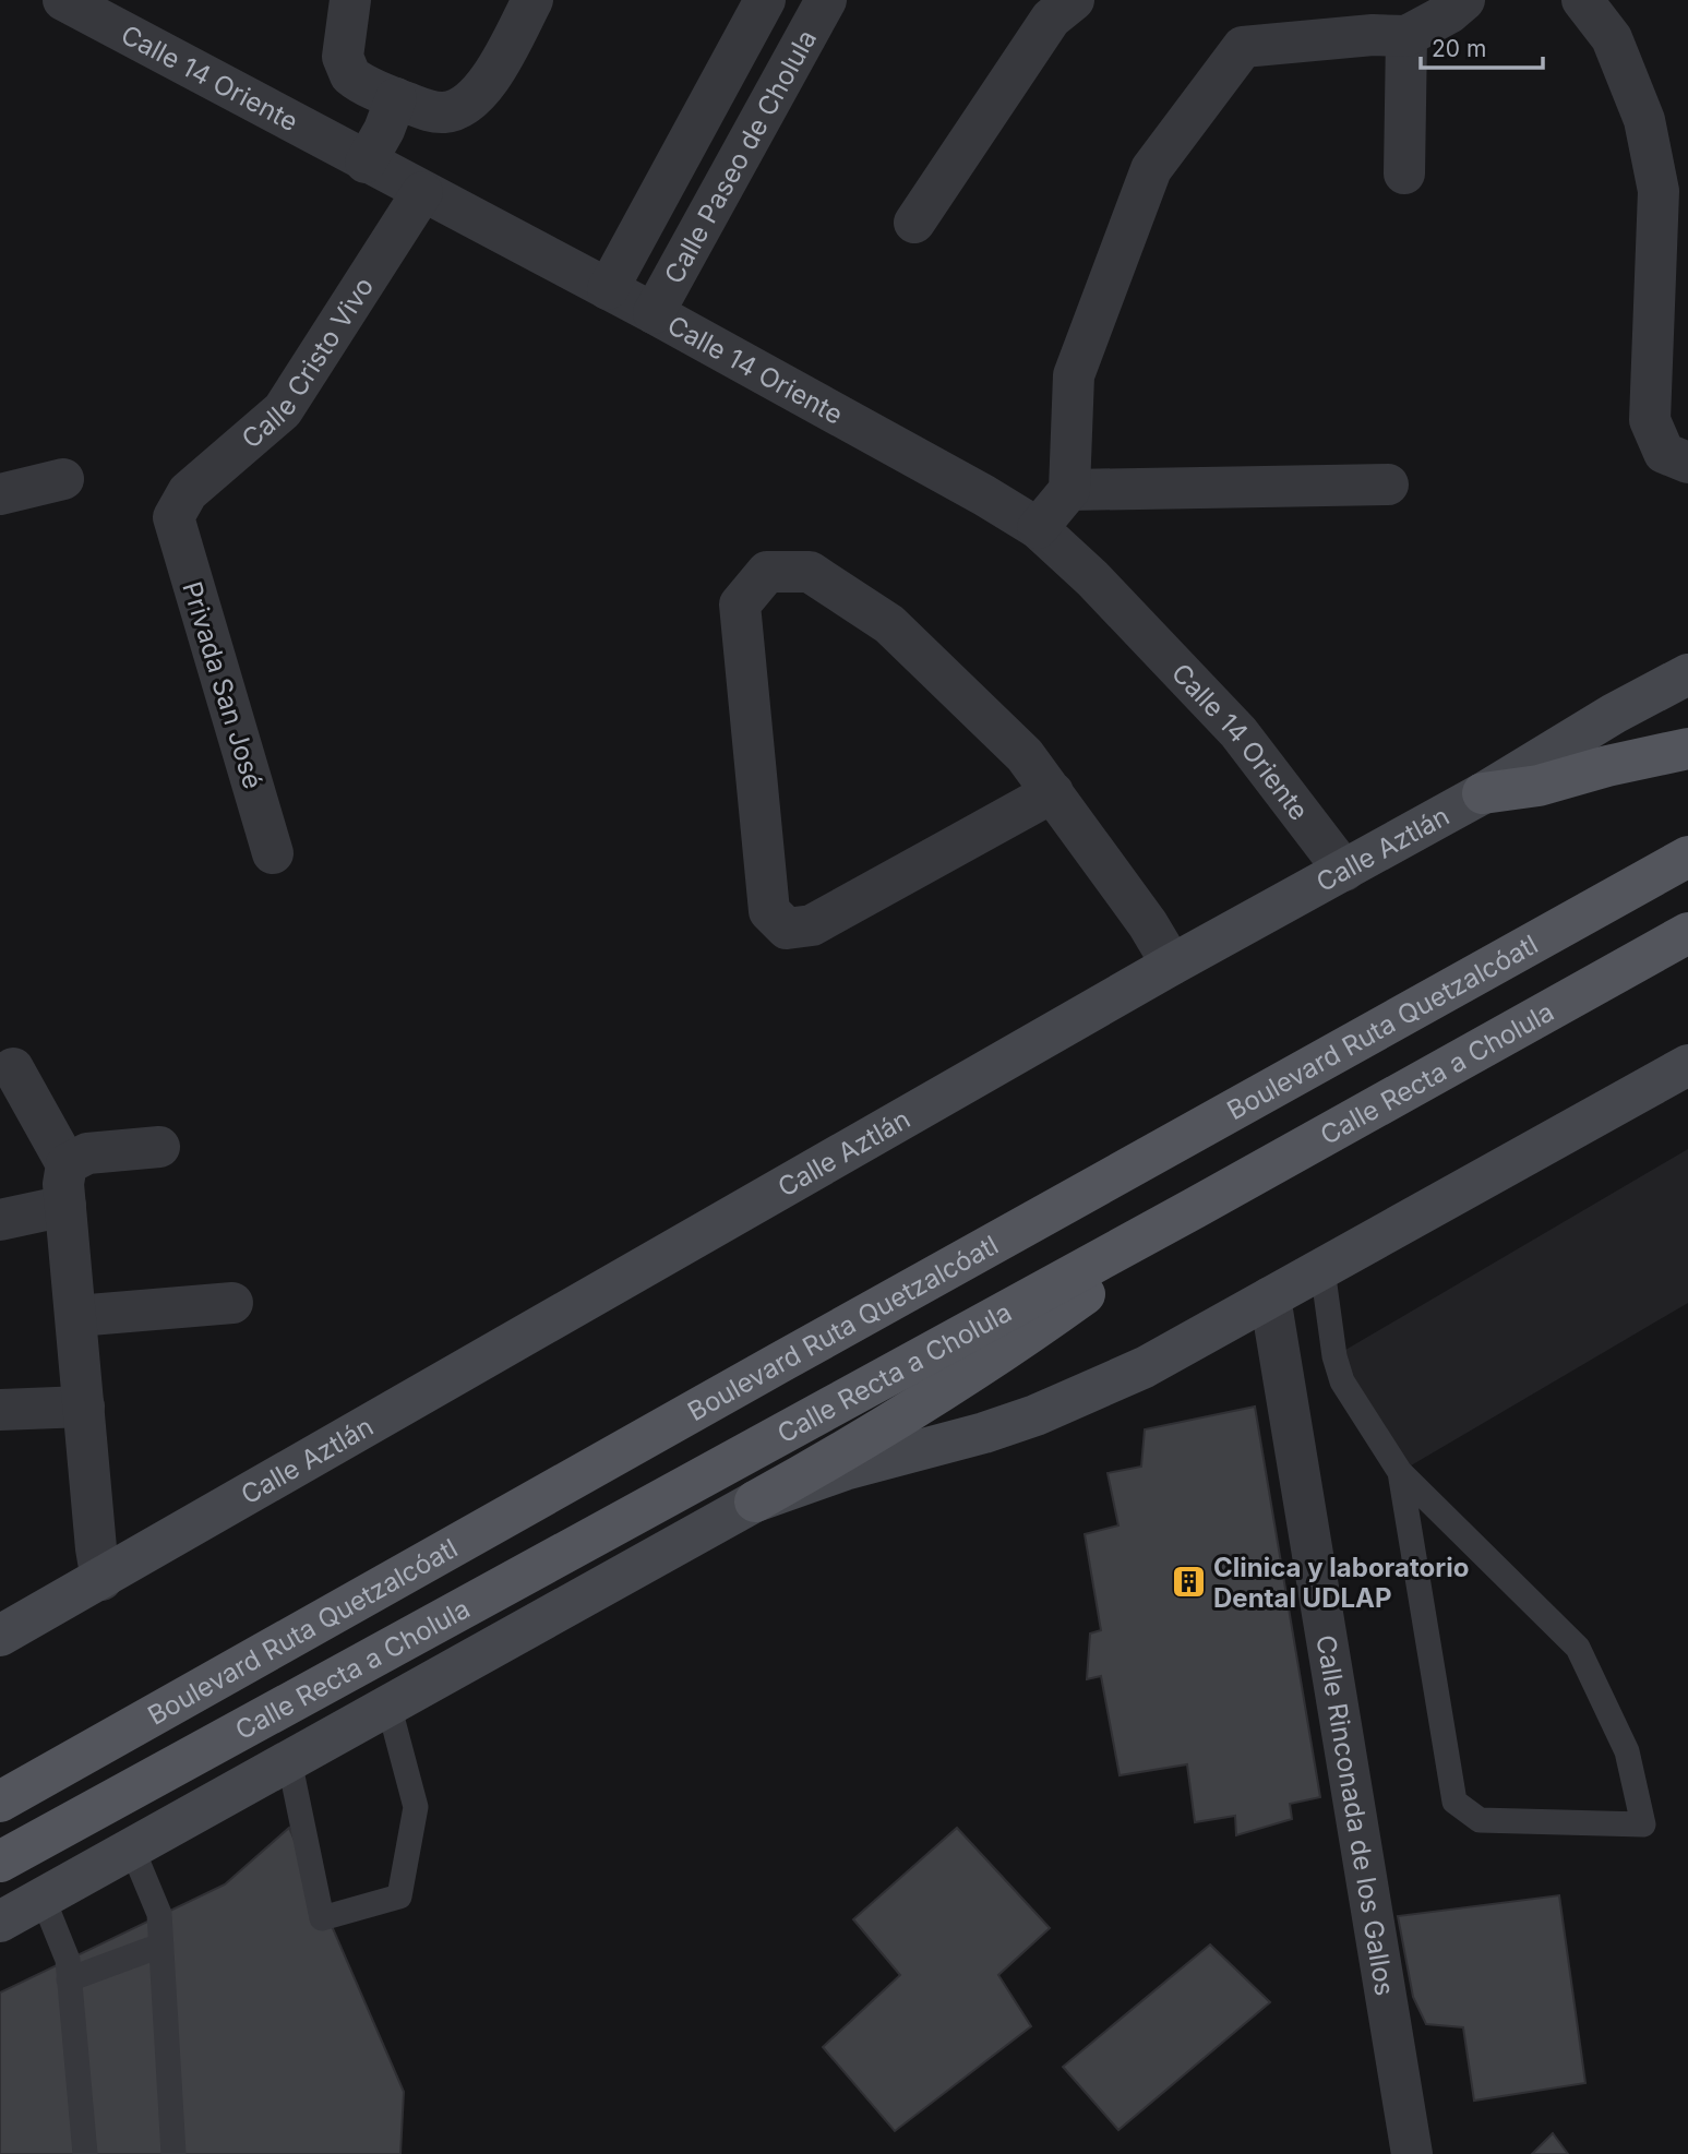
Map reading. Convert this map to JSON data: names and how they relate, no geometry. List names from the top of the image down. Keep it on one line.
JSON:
{"streets":{"main road":["Calle Aztlán","Boulevard Ruta Quetzalcóatl","Calle Recta a Cholula"],"street":["Calle 14 Oriente","Calle Paseo de Cholula","Calle Cristo Vivo","Privada San José","Calle Rinconada de los Gallos"]},"crossings":[["Calle 14 Oriente","Calle Paseo de Cholula"],["Calle 14 Oriente","Calle Cristo Vivo"],["Calle 14 Oriente","Calle Aztlán"],["Calle Cristo Vivo","Privada San José"]],"places":{"building":["Clinica y laboratorio Dental UDLAP"]},"scale_bar":"20 m"}
